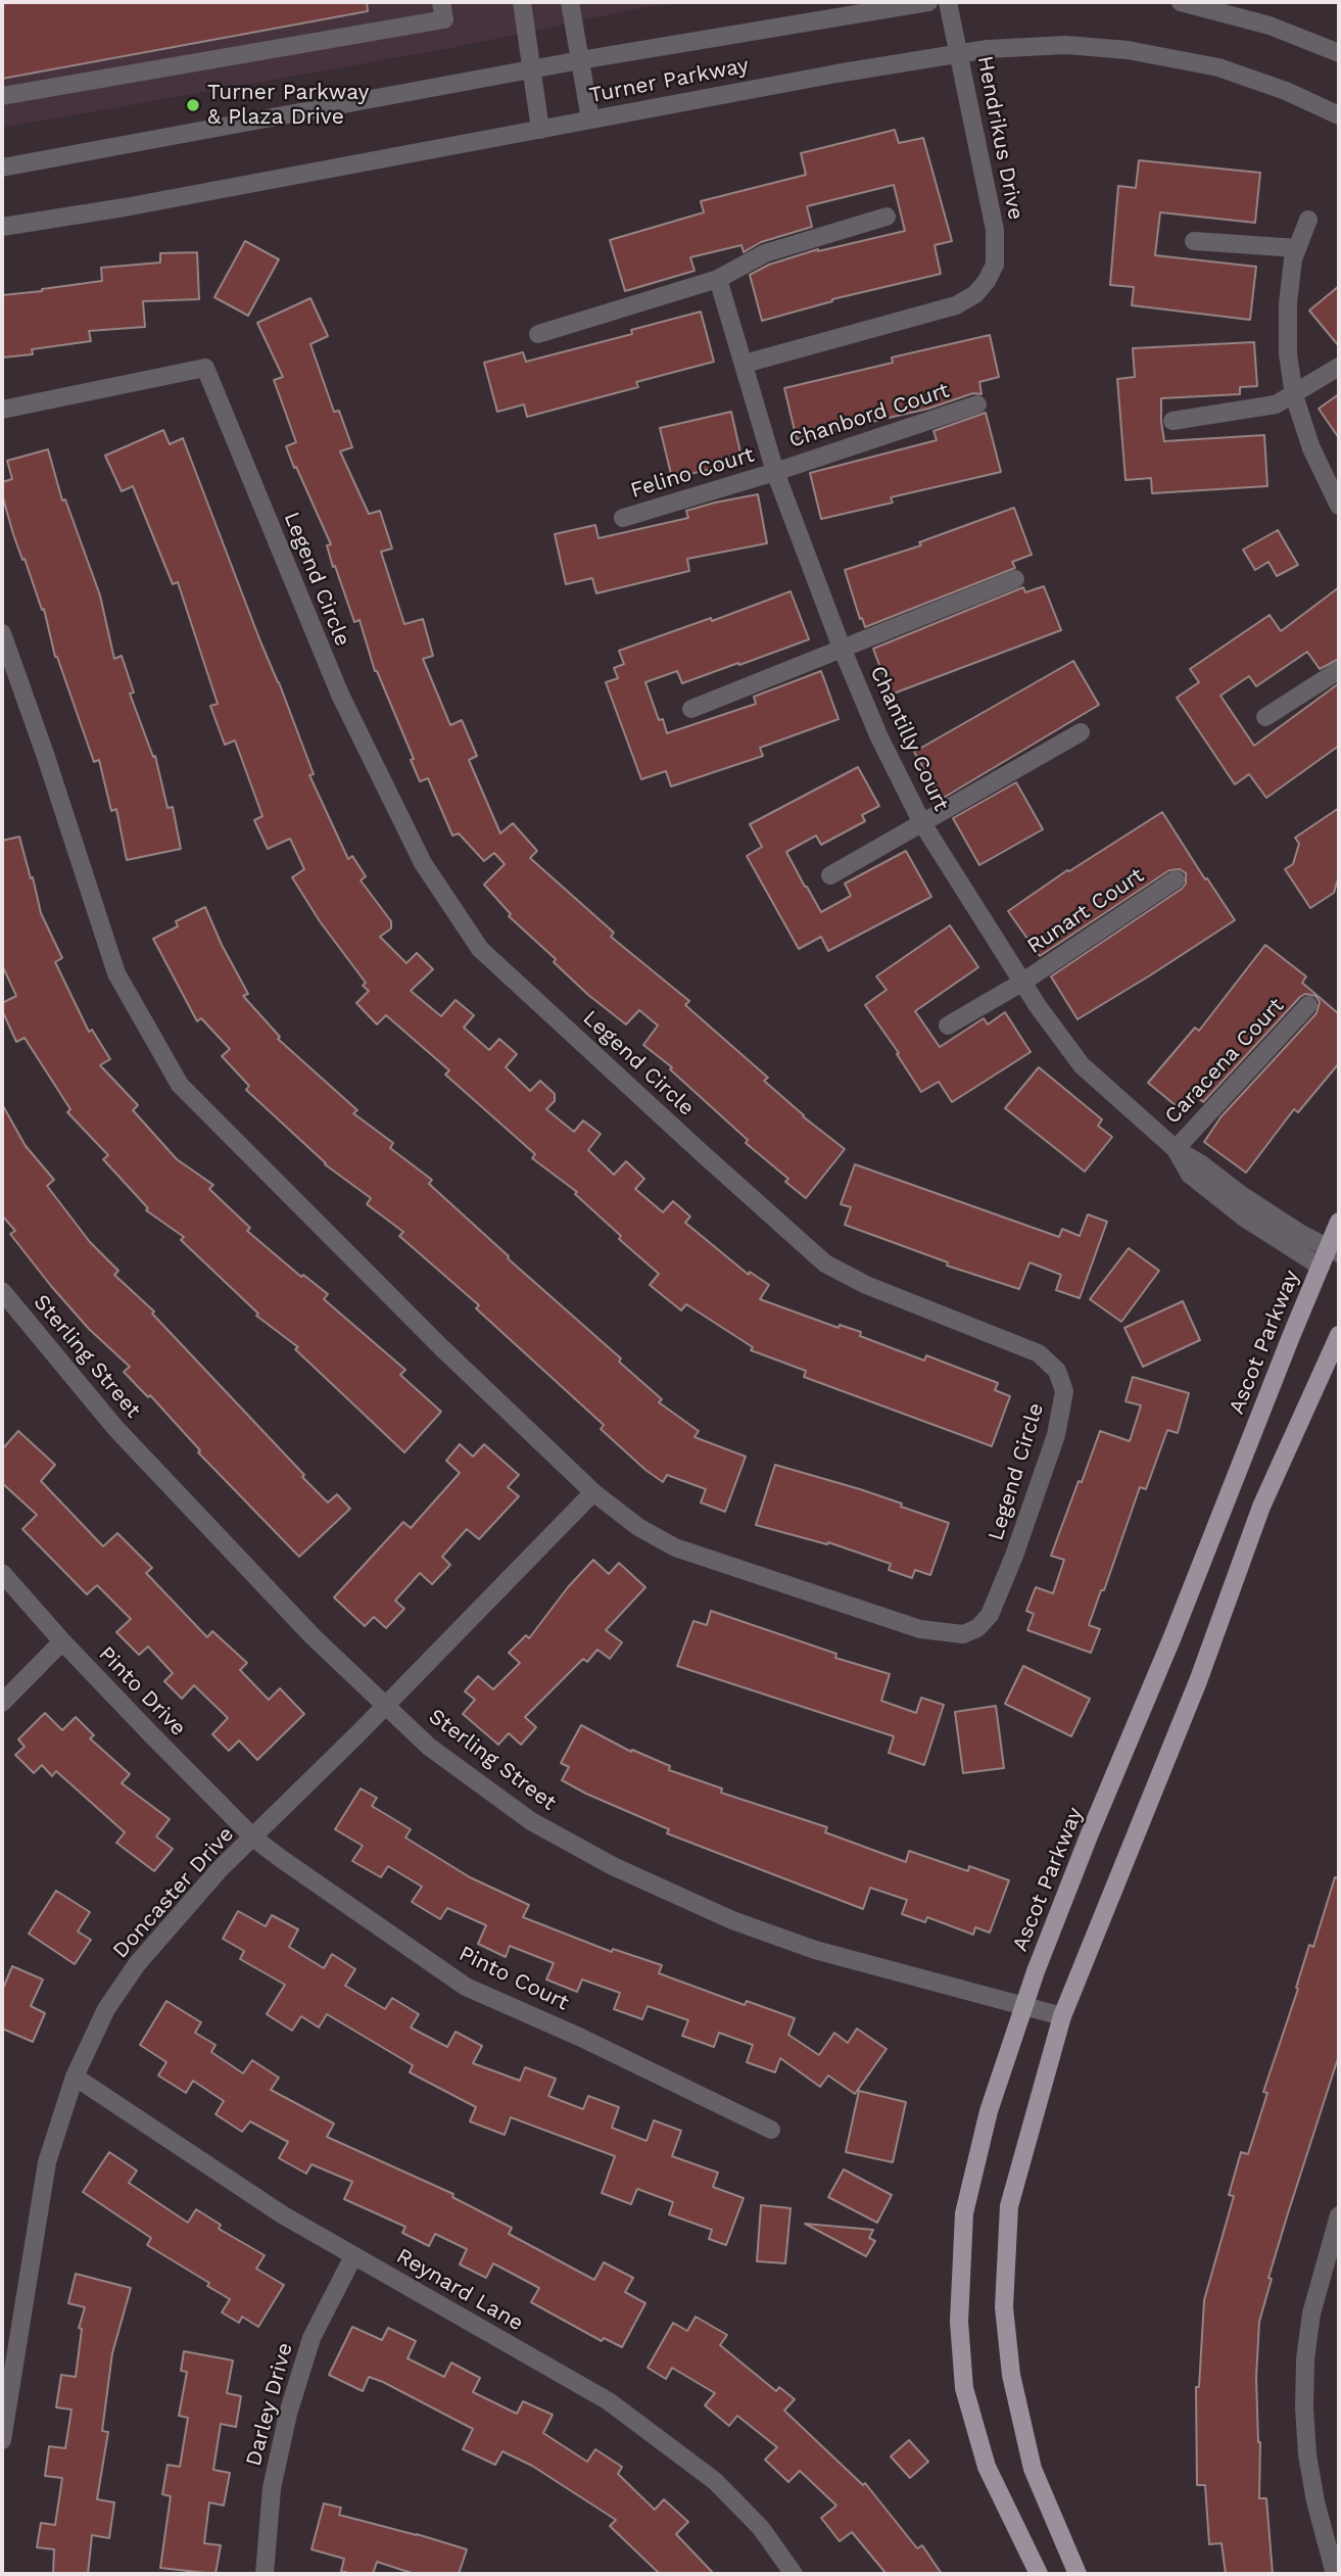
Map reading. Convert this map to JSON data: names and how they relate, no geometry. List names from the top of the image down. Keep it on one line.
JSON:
{"streets":{"main road":["Ascot Parkway"],"street":["Turner Parkway","Hendrikus Drive","Chanbord Court","Felino Court","Legend Circle","Chantilly Court","Runart Court","Caracena Court","Sterling Street","Pinto Drive","Doncaster Drive","Pinto Court","Reynard Lane","Darley Drive"]},"crossings":[["Turner Parkway","Hendrikus Drive"],["Hendrikus Drive","Chantilly Court"],["Chanbord Court","Felino Court"],["Chanbord Court","Chantilly Court"],["Felino Court","Chantilly Court"],["Legend Circle","Doncaster Drive"],["Chantilly Court","Runart Court"],["Chantilly Court","Caracena Court"],["Chantilly Court","Ascot Parkway"],["Ascot Parkway","Sterling Street"],["Sterling Street","Doncaster Drive"],["Pinto Drive","Doncaster Drive"],["Pinto Drive","Pinto Court"],["Doncaster Drive","Pinto Court"],["Doncaster Drive","Reynard Lane"],["Reynard Lane","Darley Drive"]],"places":["Turner Parkway & Plaza Drive"]}
